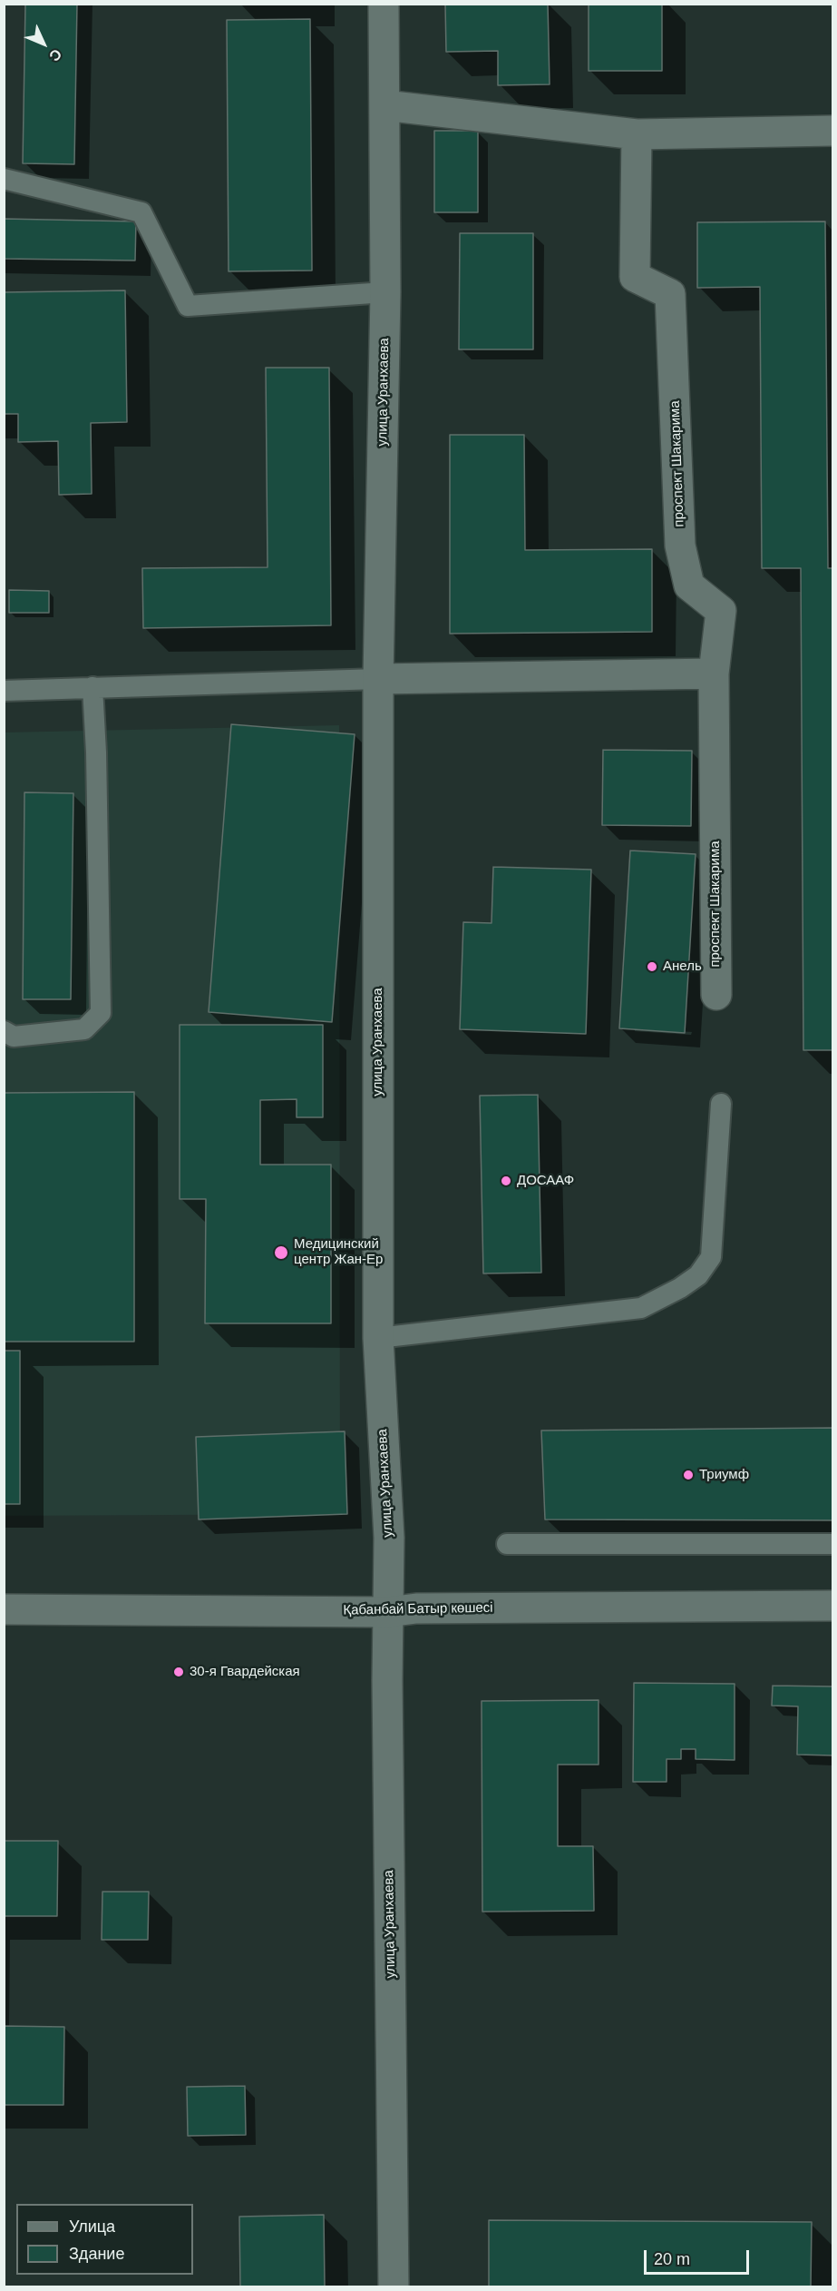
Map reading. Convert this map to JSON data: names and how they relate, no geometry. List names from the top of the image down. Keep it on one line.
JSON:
{"streets":{"street":["улица Уранхаева","проспект Шакарима","Қабанбай Батыр көшесі"]},"crossings":[["улица Уранхаева","Қабанбай Батыр көшесі"]],"places":["Анель","ДОСААФ","Медицинский центр Жан-Ер","Триумф","30-я Гвардейская"],"legend":["Улица","Здание"],"scale_bar":"20 m","north":"bottom right"}
